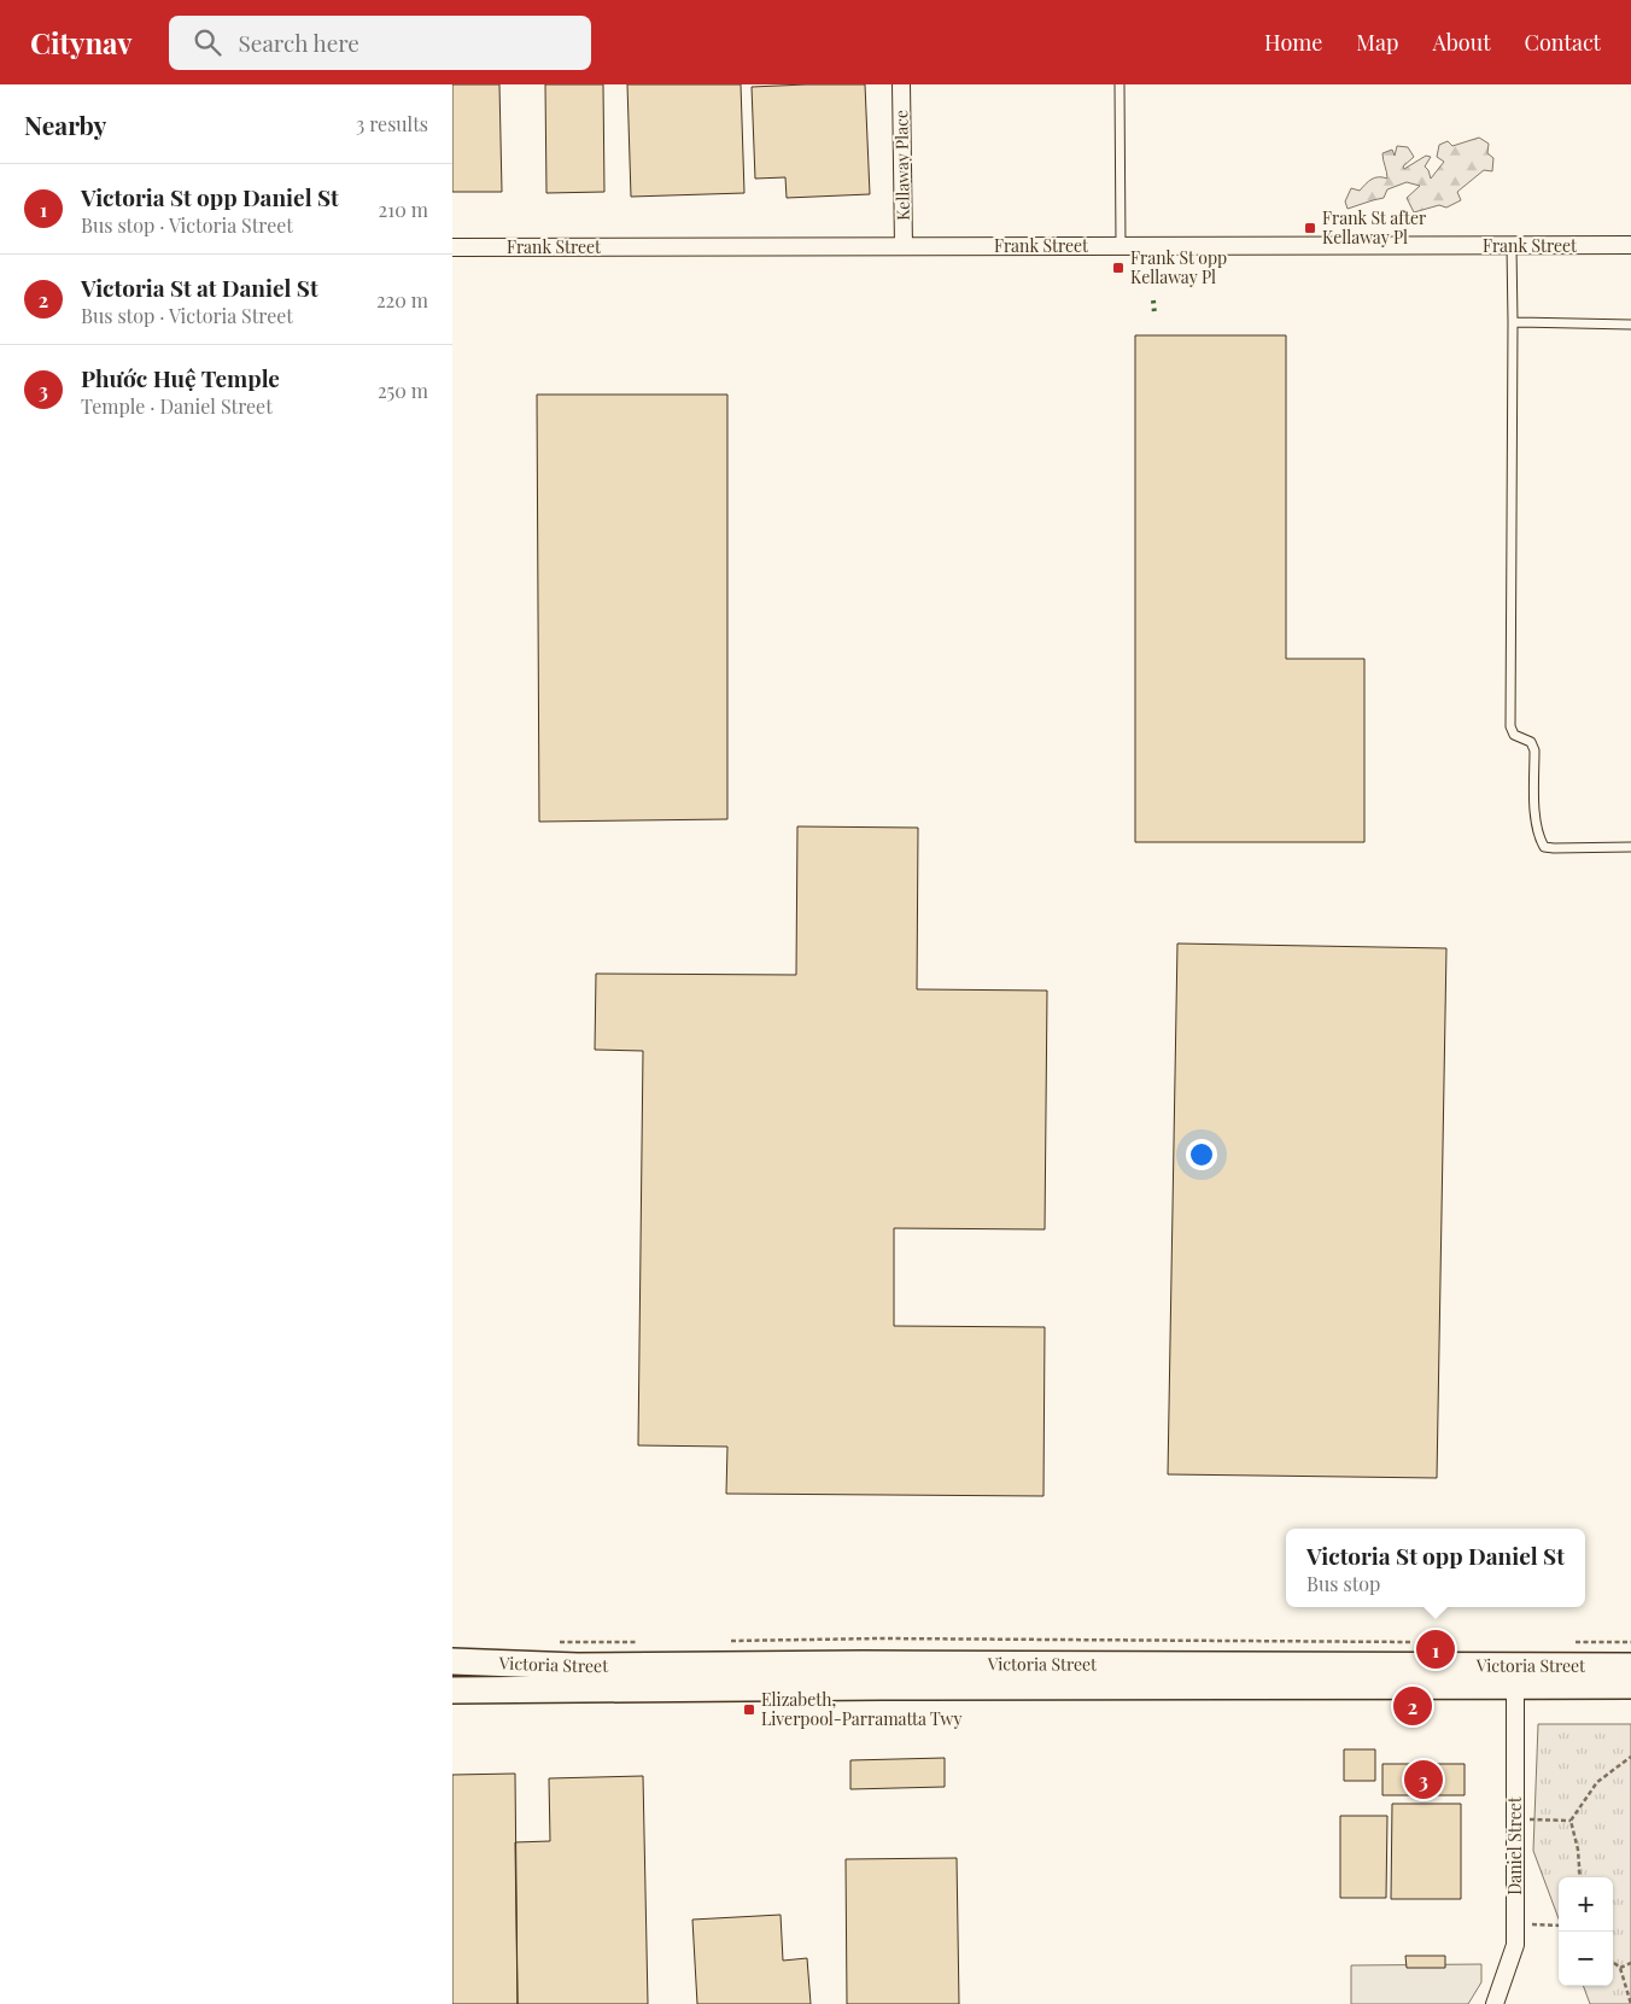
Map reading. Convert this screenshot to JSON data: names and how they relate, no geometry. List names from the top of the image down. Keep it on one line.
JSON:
{"streets":{"main road":["Victoria Street"],"street":["Kellaway Place","Frank Street","Daniel Street"]},"crossings":[["Kellaway Place","Frank Street"],["Victoria Street","Daniel Street"]],"places":{"transit":["Frank St after Kellaway Pl","Frank St opp Kellaway Pl","Elizabeth, Liverpool-Parramatta Twy"]},"page":{"header":"Citynav","search":"Search here","nav":["Home","Map","About","Contact"],"heading":["Nearby","3 results"],"list":[{"mark":"1","name":"Victoria St opp Daniel St","note":"Bus stop · Victoria Street","value":"210 m"},{"mark":"2","name":"Victoria St at Daniel St","note":"Bus stop · Victoria Street","value":"220 m"},{"mark":"3","name":"Phước Huệ Temple","note":"Temple · Daniel Street","value":"250 m"}],"popup":["Victoria St opp Daniel St","Bus stop"],"pins":["1","2","3"],"map_buttons":["+","−"]}}
